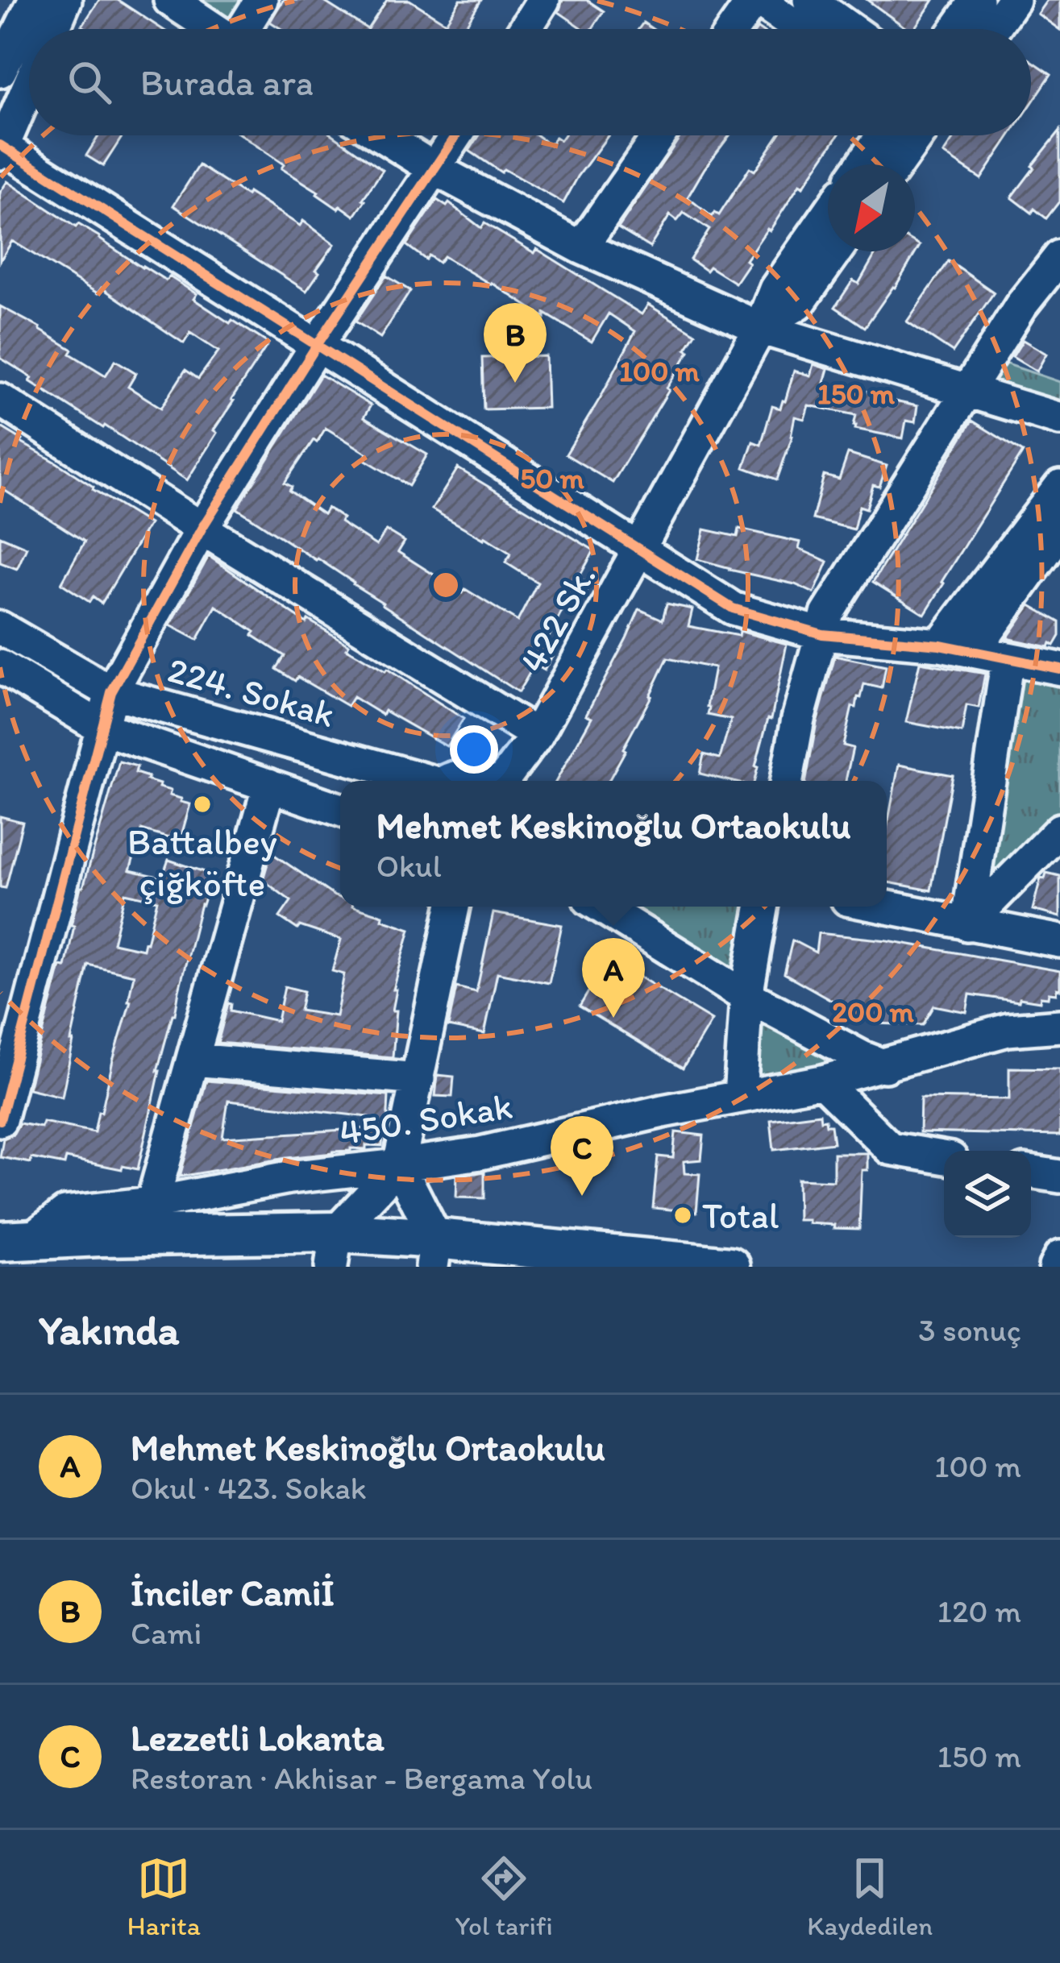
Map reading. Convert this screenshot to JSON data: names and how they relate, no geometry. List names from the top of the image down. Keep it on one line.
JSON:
{"streets":{"street":["422 Sk.","224. Sokak","450. Sokak"]},"places":["Battalbey çiğköfte","Total"],"north":"bottom left","page":{"search":"Burada ara","pins":["B","A","C"],"popup":["Mehmet Keskinoğlu Ortaokulu","Okul"],"heading":["Yakında","3 sonuç"],"list":[{"mark":"A","name":"Mehmet Keskinoğlu Ortaokulu","note":"Okul · 423. Sokak","value":"100 m"},{"mark":"B","name":"İnciler Camiİ","note":"Cami","value":"120 m"},{"mark":"C","name":"Lezzetli Lokanta","note":"Restoran · Akhisar - Bergama Yolu","value":"150 m"}],"nav":["Harita","Yol tarifi","Kaydedilen"]},"rings":["100 m","150 m","50 m","200 m"]}
